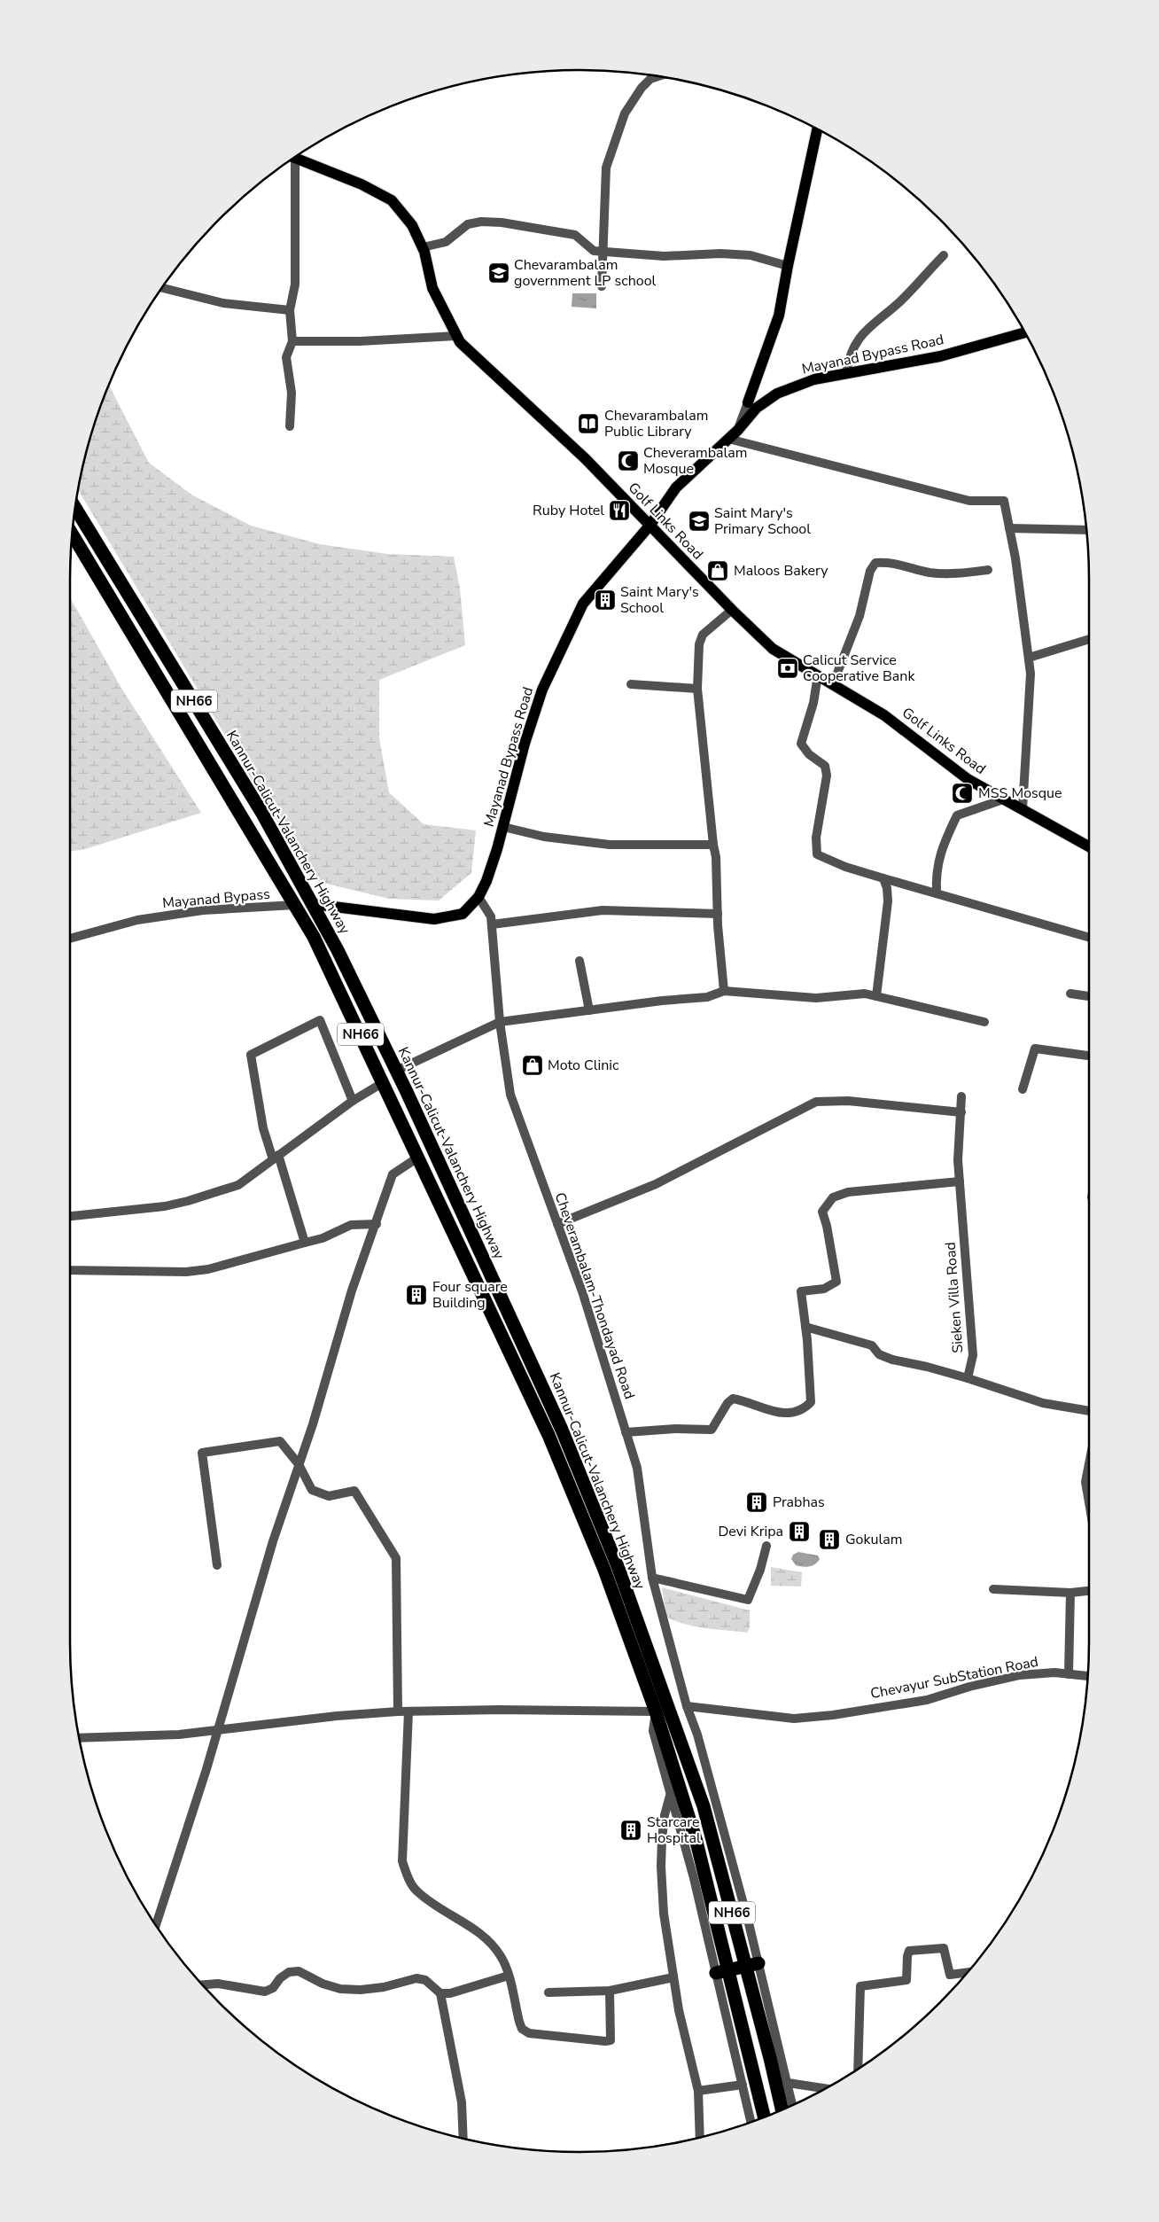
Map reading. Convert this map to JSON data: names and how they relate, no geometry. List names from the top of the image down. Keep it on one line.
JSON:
{"streets":{"highway":["NH66","Kannur-Calicut-Valanchery Highway"],"main road":["Mayanad Bypass Road","Golf Links Road"],"street":["Mayanad Bypass","Cheverambalam-Thondayad Road","Sieken Villa Road","Chevayur SubStation Road"]},"crossings":[["Mayanad Bypass Road","Golf Links Road"],["Mayanad Bypass Road","Kannur-Calicut-Valanchery Highway"],["Mayanad Bypass Road","Cheverambalam-Thondayad Road"],["Kannur-Calicut-Valanchery Highway","Mayanad Bypass"],["Kannur-Calicut-Valanchery Highway","Cheverambalam-Thondayad Road"],["Cheverambalam-Thondayad Road","Chevayur SubStation Road"]],"places":{"school or university":["Chevarambalam government LP school","Saint Mary's Primary School"],"library":["Chevarambalam Public Library"],"mosque":["Cheverambalam Mosque","MSS Mosque"],"restaurant":["Ruby Hotel"],"shop":["Maloos Bakery","Moto Clinic"],"building":["Saint Mary's School","Four square Building","Prabhas","Devi Kripa","Gokulam","Starcare Hospital"],"bank":["Calicut Service Cooperative Bank"]}}
